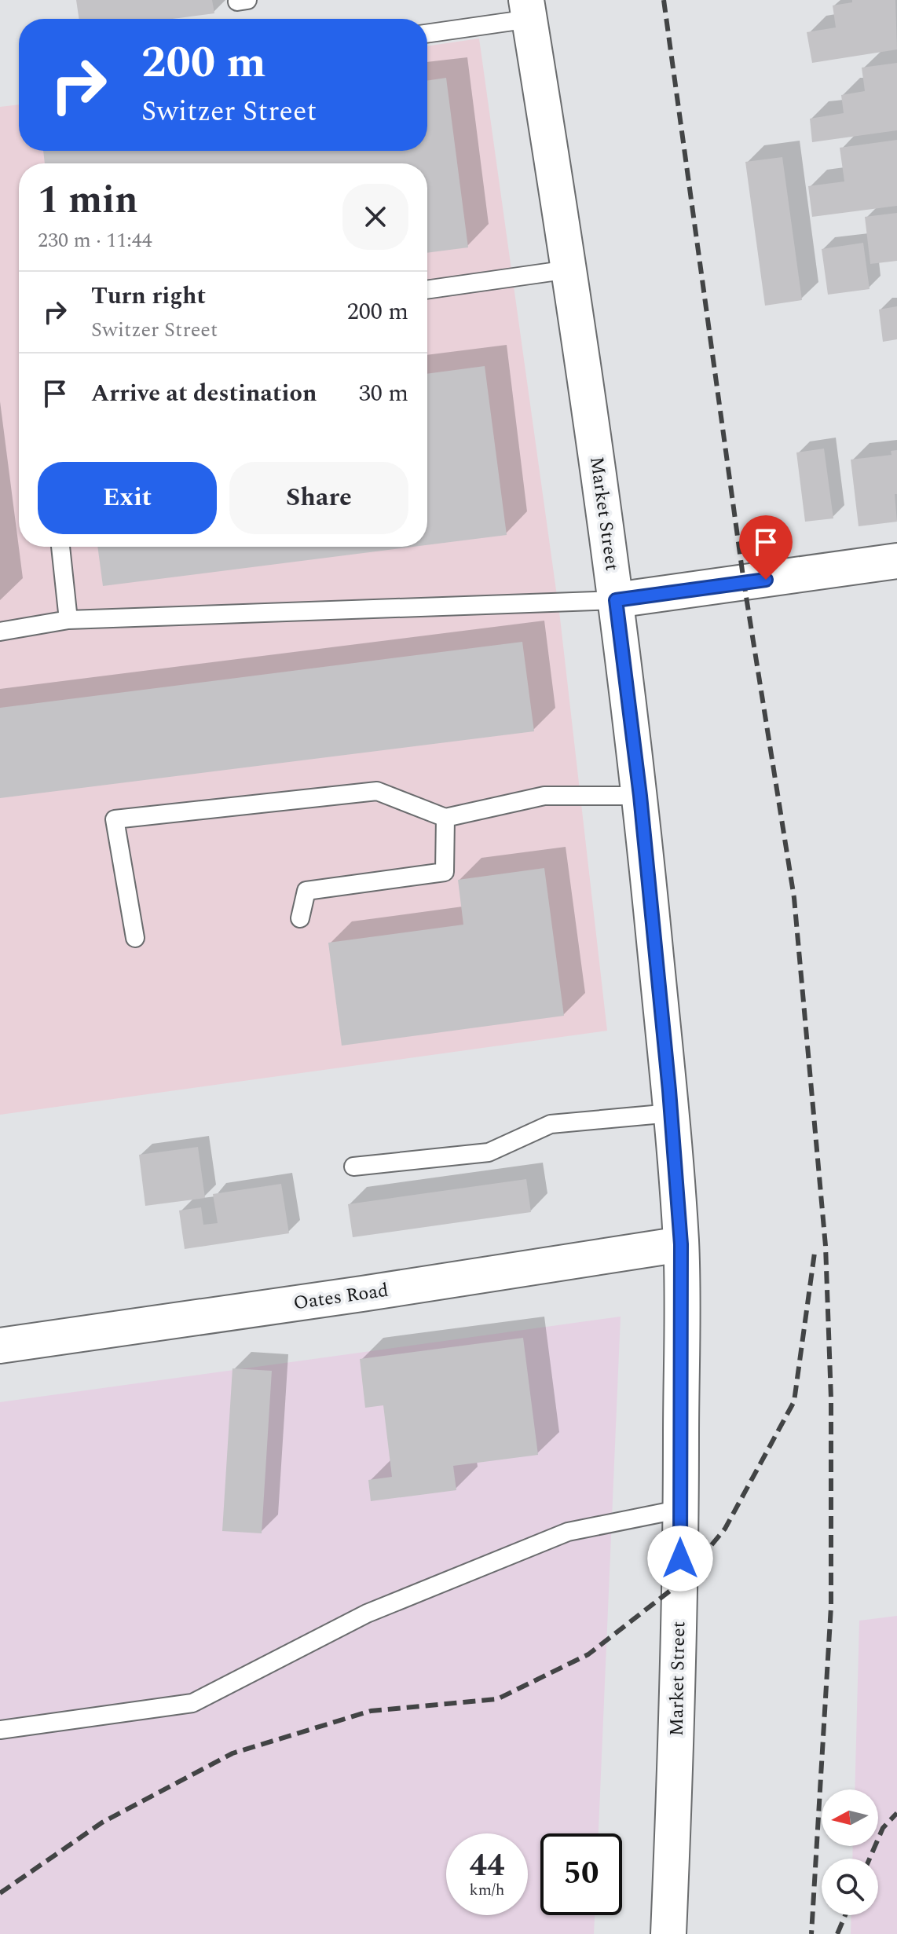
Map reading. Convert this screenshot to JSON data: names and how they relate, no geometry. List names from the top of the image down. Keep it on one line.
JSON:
{"streets":{"main road":["Market Street","Oates Road"]},"crossings":[["Market Street","Oates Road"]],"north":"left","page":{"turn":["200 m","Switzer Street"],"heading":["1 min","230 m · 11:44"],"list":[{"name":"Turn right","note":"Switzer Street","value":"200 m"},{"name":"Arrive at destination","value":"30 m"}],"buttons":["Exit","Share"],"speed":"44 km/h","limit":"50"}}
